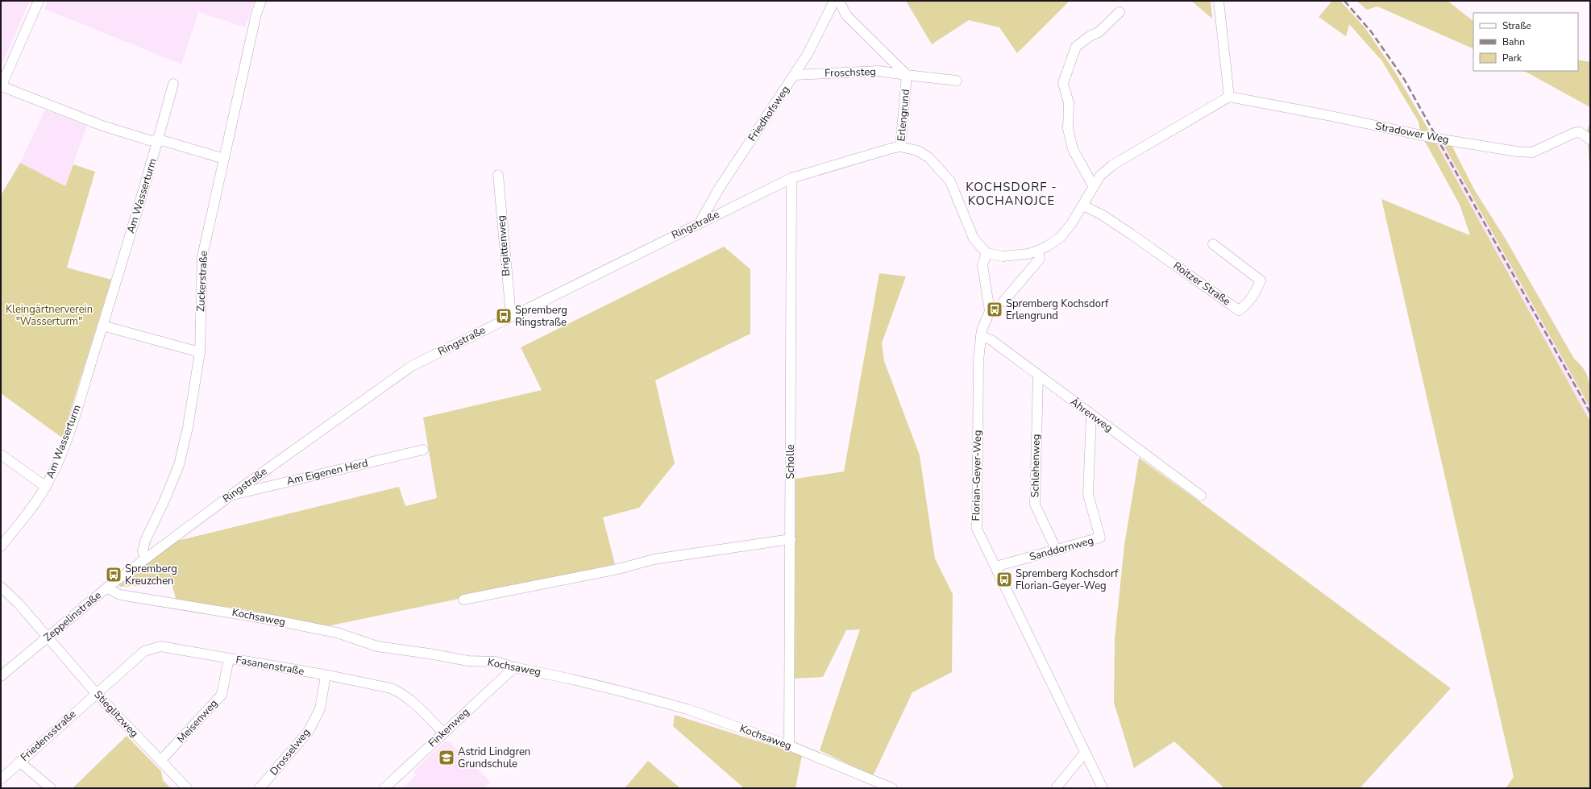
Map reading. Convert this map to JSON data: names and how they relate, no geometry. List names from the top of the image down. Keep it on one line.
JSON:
{"streets":{"street":["Froschsteg","Friedhofsweg","Erlengrund","Stradower Weg","Am Wasserturm","Ringstraße","Brigittenweg","Zuckerstraße","Roitzer Straße","Ährenweg","Scholle","Schlehenweg","Am Eigenen Herd","Florian-Geyer-Weg","Sanddornweg","Zeppelinstraße","Kochsaweg","Fasanenstraße","Stieglitzweg","Meisenweg","Finkenweg","Friedensstraße","Drosselweg"]},"crossings":[["Froschsteg","Friedhofsweg"],["Froschsteg","Erlengrund"],["Friedhofsweg","Ringstraße"],["Erlengrund","Ringstraße"],["Erlengrund","Florian-Geyer-Weg"],["Ringstraße","Brigittenweg"],["Ringstraße","Zuckerstraße"],["Ringstraße","Scholle"],["Ringstraße","Am Eigenen Herd"],["Ringstraße","Zeppelinstraße"],["Zuckerstraße","Zeppelinstraße"],["Ährenweg","Schlehenweg"],["Ährenweg","Florian-Geyer-Weg"],["Ährenweg","Sanddornweg"],["Scholle","Kochsaweg"],["Schlehenweg","Sanddornweg"],["Florian-Geyer-Weg","Sanddornweg"],["Zeppelinstraße","Kochsaweg"],["Zeppelinstraße","Stieglitzweg"],["Kochsaweg","Finkenweg"],["Fasanenstraße","Stieglitzweg"],["Fasanenstraße","Meisenweg"],["Fasanenstraße","Finkenweg"],["Fasanenstraße","Friedensstraße"],["Fasanenstraße","Drosselweg"],["Stieglitzweg","Meisenweg"],["Stieglitzweg","Friedensstraße"]],"districts":["KOCHSDORF - KOCHANOJCE"],"parks":["Kleingärtnerverein \"Wasserturm\""],"places":{"bus stop":["Spremberg Kochsdorf Erlengrund","Spremberg Ringstraße","Spremberg Kreuzchen","Spremberg Kochsdorf Florian-Geyer-Weg"],"school or university":["Astrid Lindgren Grundschule"]},"legend":["Straße","Bahn","Park"]}
